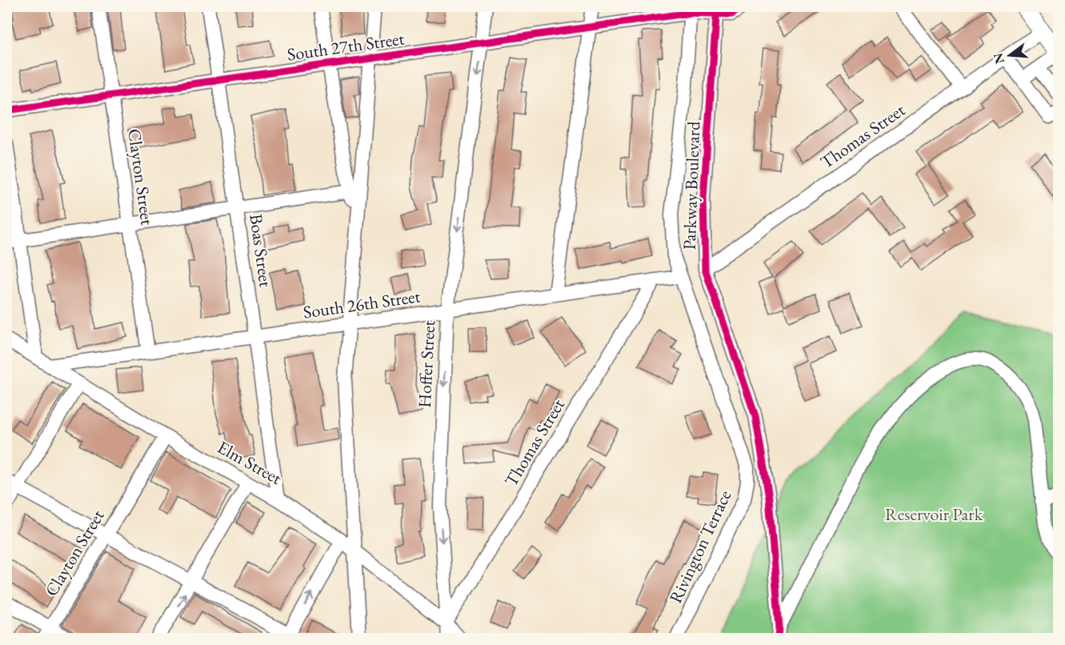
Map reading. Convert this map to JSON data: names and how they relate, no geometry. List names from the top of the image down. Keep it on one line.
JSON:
{"streets":{"street":["South 27th Street","Thomas Street","Clayton Street","Parkway Boulevard","Boas Street","South 26th Street","Hoffer Street","Elm Street","Rivington Terrace"]},"crossings":[["South 27th Street","Clayton Street"],["South 27th Street","Parkway Boulevard"],["South 27th Street","Boas Street"],["South 27th Street","Hoffer Street"],["Thomas Street","Parkway Boulevard"],["Thomas Street","South 26th Street"],["Thomas Street","Hoffer Street"],["Thomas Street","Elm Street"],["Clayton Street","South 26th Street"],["Clayton Street","Elm Street"],["Parkway Boulevard","South 26th Street"],["Parkway Boulevard","Rivington Terrace"],["Boas Street","South 26th Street"],["Boas Street","Elm Street"],["South 26th Street","Hoffer Street"],["South 26th Street","Elm Street"],["South 26th Street","Rivington Terrace"],["Hoffer Street","Elm Street"]],"parks":["Reservoir Park"],"north":"left"}
